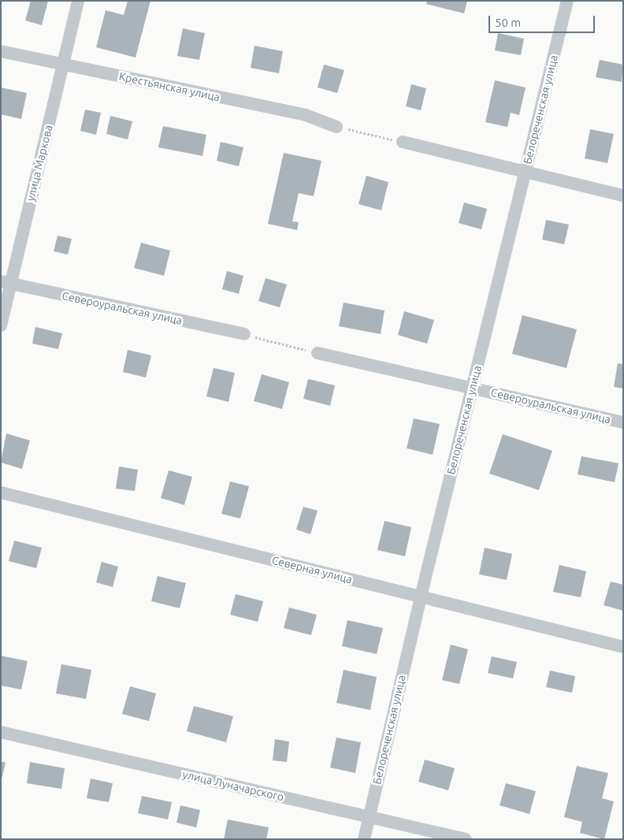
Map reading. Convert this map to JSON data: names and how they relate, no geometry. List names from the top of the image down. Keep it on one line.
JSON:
{"streets":{"street":["Крестьянская улица","Белореченская улица","улица Маркова","Североуральская улица","Северная улица","улица Луначарского"]},"crossings":[["Крестьянская улица","улица Маркова"],["Белореченская улица","Североуральская улица"],["Белореченская улица","Северная улица"],["Белореченская улица","улица Луначарского"],["улица Маркова","Североуральская улица"]],"scale_bar":"50 m"}
